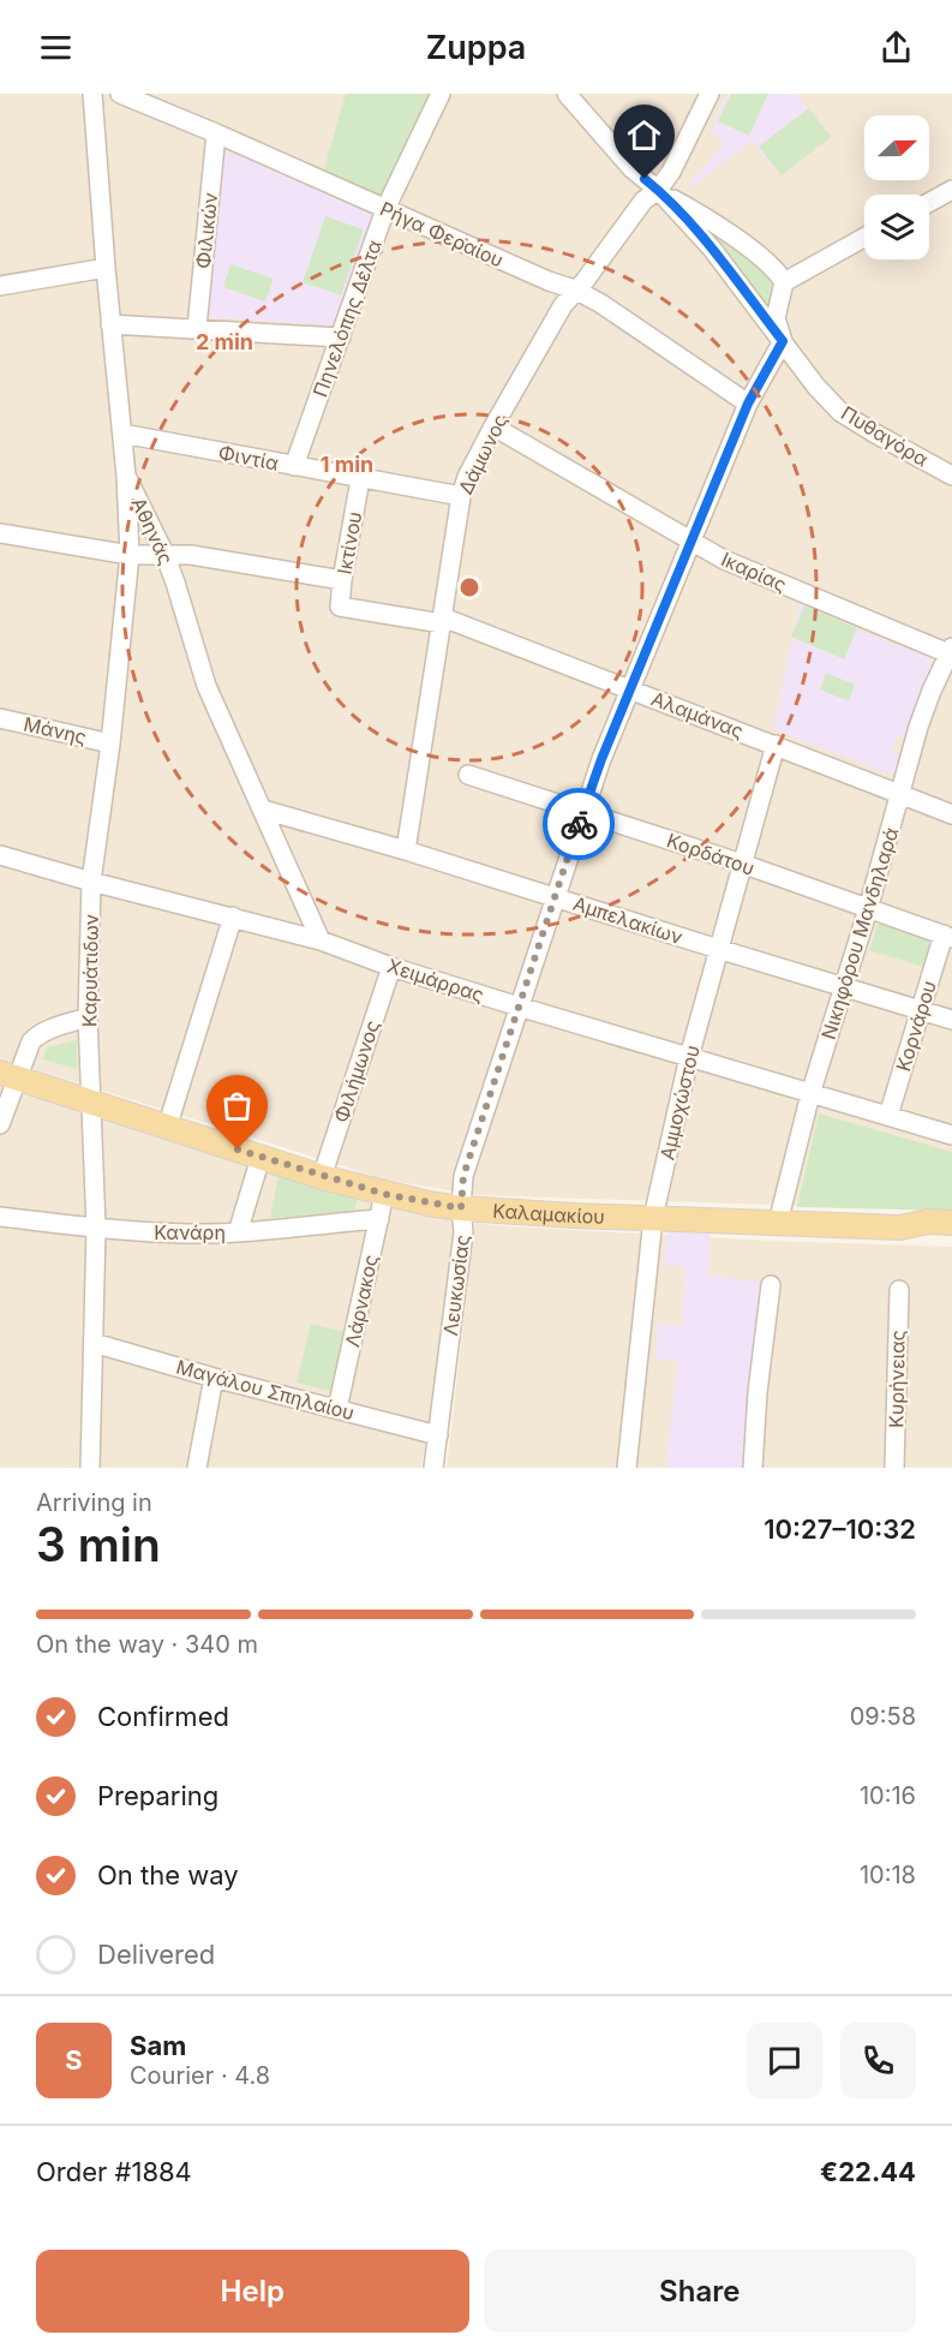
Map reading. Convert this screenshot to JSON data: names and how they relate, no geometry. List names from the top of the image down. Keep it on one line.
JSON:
{"streets":{"main road":["Καλαμακίου"],"street":["Φιλικών","Ρήγα Φεραίου","Πηνελόπης Δέλτα","Πυθαγόρα","Δάμωνος","Φιντία","Αθηνάς","Ικτίνου","Ικαρίας","Αλαμάνας","Μάνης","Κορδάτου","Αμπελακίων","Νικηφόρου Μανδηλαρά","Καρυάτιδων","Χειμάρρας","Κορνάρου","Φιλήμωνος","Αμμοχώστου","Κανάρη","Λευκωσίας","Λάρνακος","Κυρήνειας","Μαγάλου Σπηλαίου"]},"crossings":[["Φιλικών","Ρήγα Φεραίου"],["Ρήγα Φεραίου","Πηνελόπης Δέλτα"],["Ρήγα Φεραίου","Δάμωνος"],["Ρήγα Φεραίου","Λευκωσίας"],["Πηνελόπης Δέλτα","Φιντία"],["Πυθαγόρα","Δάμωνος"],["Πυθαγόρα","Λευκωσίας"],["Δάμωνος","Φιντία"],["Δάμωνος","Ικαρίας"],["Δάμωνος","Αλαμάνας"],["Δάμωνος","Αμπελακίων"],["Φιντία","Αθηνάς"],["Φιντία","Ικτίνου"],["Αθηνάς","Αμπελακίων"],["Αθηνάς","Καρυάτιδων"],["Αθηνάς","Χειμάρρας"],["Ικτίνου","Αλαμάνας"],["Ικαρίας","Νικηφόρου Μανδηλαρά"],["Ικαρίας","Λευκωσίας"],["Αλαμάνας","Νικηφόρου Μανδηλαρά"],["Αλαμάνας","Αμμοχώστου"],["Αλαμάνας","Λευκωσίας"],["Μάνης","Καρυάτιδων"],["Κορδάτου","Νικηφόρου Μανδηλαρά"],["Κορδάτου","Κορνάρου"],["Κορδάτου","Αμμοχώστου"],["Κορδάτου","Λευκωσίας"],["Αμπελακίων","Νικηφόρου Μανδηλαρά"],["Αμπελακίων","Κορνάρου"],["Αμπελακίων","Αμμοχώστου"],["Αμπελακίων","Λευκωσίας"],["Νικηφόρου Μανδηλαρά","Χειμάρρας"],["Νικηφόρου Μανδηλαρά","Καλαμακίου"],["Καρυάτιδων","Χειμάρρας"],["Καρυάτιδων","Καλαμακίου"],["Καρυάτιδων","Κανάρη"],["Καρυάτιδων","Μαγάλου Σπηλαίου"],["Χειμάρρας","Κορνάρου"],["Χειμάρρας","Φιλήμωνος"],["Χειμάρρας","Αμμοχώστου"],["Χειμάρρας","Λευκωσίας"],["Φιλήμωνος","Καλαμακίου"],["Αμμοχώστου","Καλαμακίου"],["Καλαμακίου","Λευκωσίας"],["Καλαμακίου","Λάρνακος"],["Κανάρη","Λάρνακος"],["Λευκωσίας","Μαγάλου Σπηλαίου"],["Λάρνακος","Μαγάλου Σπηλαίου"]],"north":"right","page":{"header":"Zuppa","heading":["3 min","Arriving in","10:27–10:32"],"panel":["Sam","Courier · 4.8","Order #1884","€22.44"],"bar":"On the way · 340 m","list":[["Confirmed","09:58"],["Preparing","10:16"],["On the way","10:18"],"Delivered"],"round":"S","buttons":["Help","Share"]},"rings":["2 min","1 min"]}
